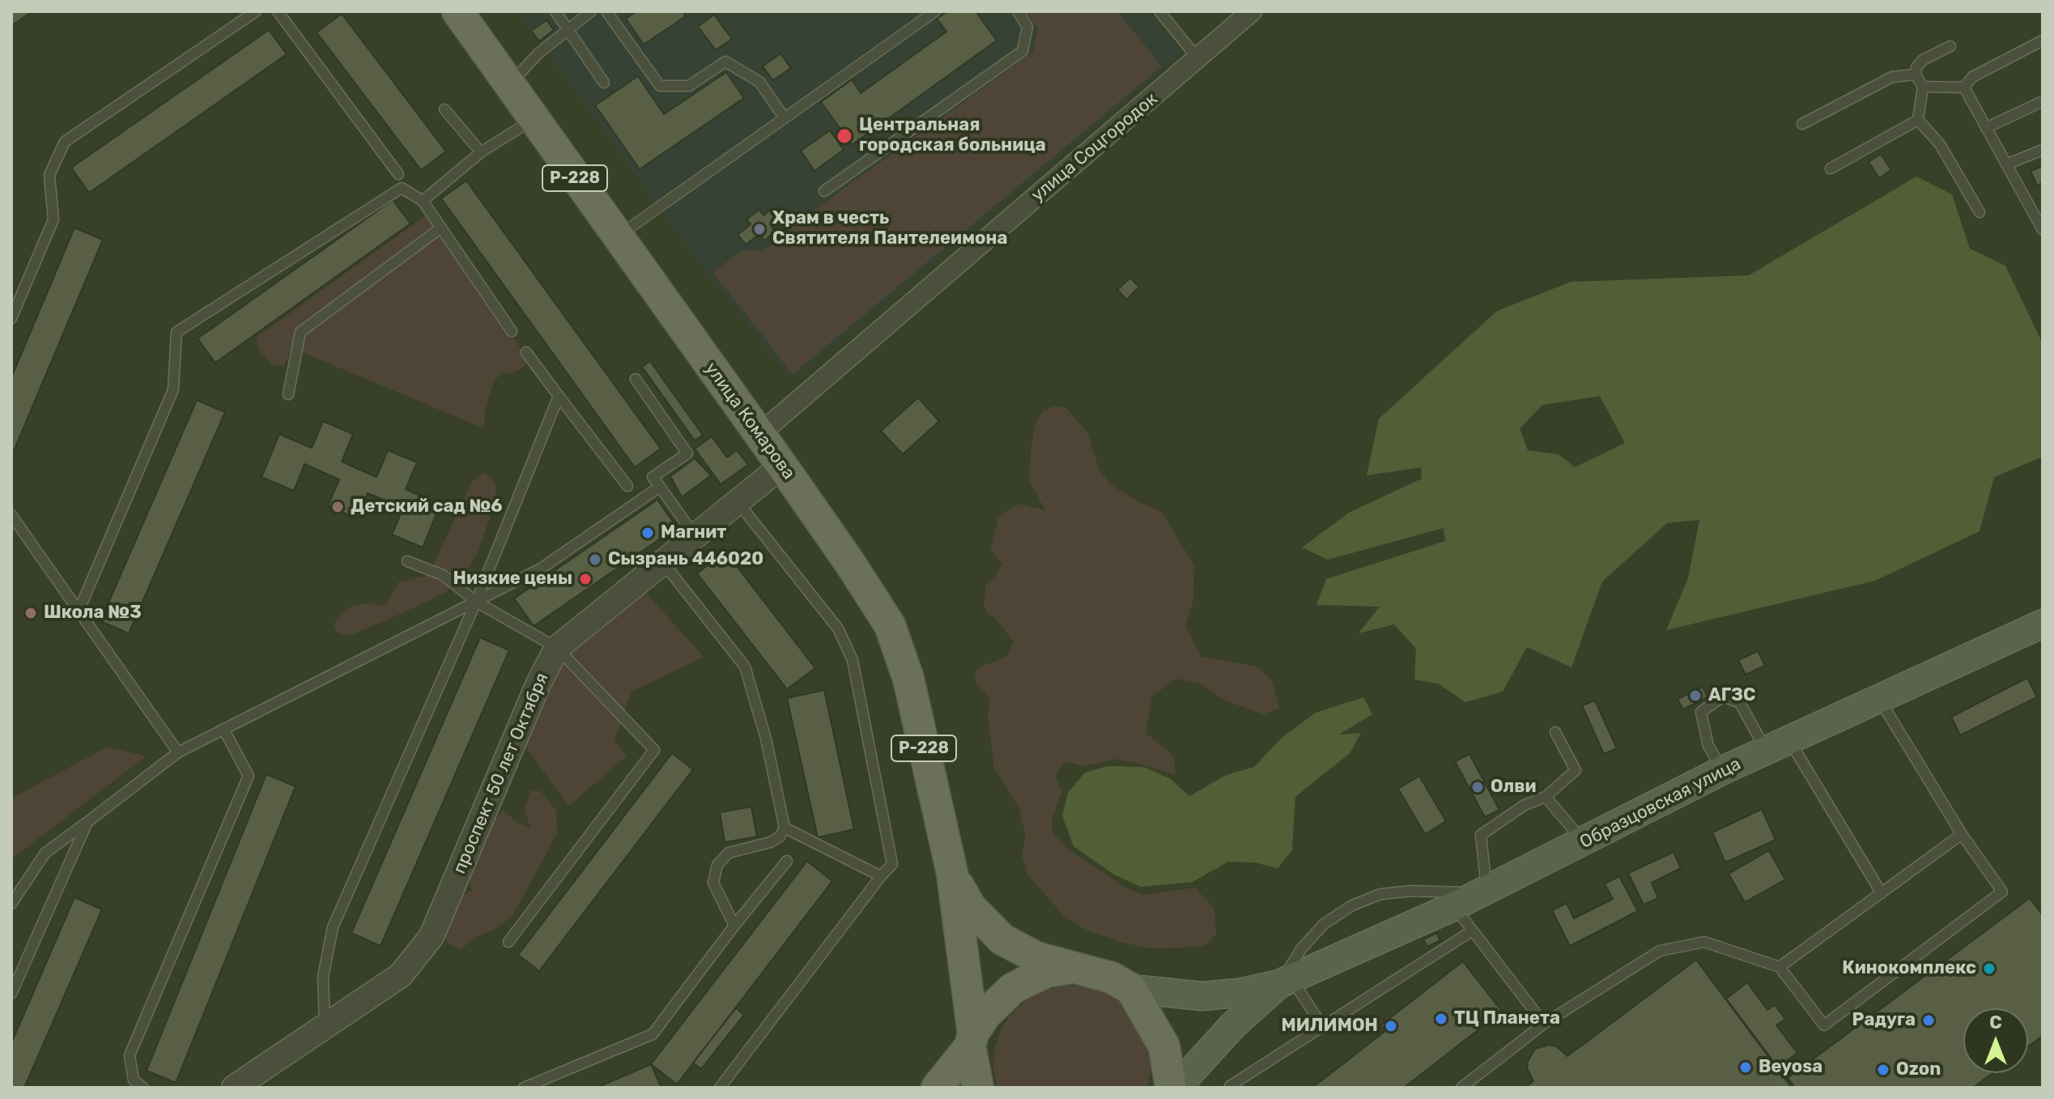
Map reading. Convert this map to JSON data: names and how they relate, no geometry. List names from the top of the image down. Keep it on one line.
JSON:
{"streets":{"main road":["Р-228","улица Комарова","Образцовская улица"],"street":["улица Соцгородок","проспект 50 лет Октября"]},"crossings":[["улица Соцгородок","улица Комарова"],["Р-228","улица Комарова"],["улица Комарова","проспект 50 лет Октября"]],"places":["Центральная городская больница","Храм в честь Святителя Пантелеимона","Детский сад №6","Магнит","Сызрань 446020","Низкие цены","Школа №3","АГЗС","Олви","Кинокомплекс","ТЦ Планета","Радуга","МИЛИМОН","Beyosa","Ozon"],"north":"top"}
